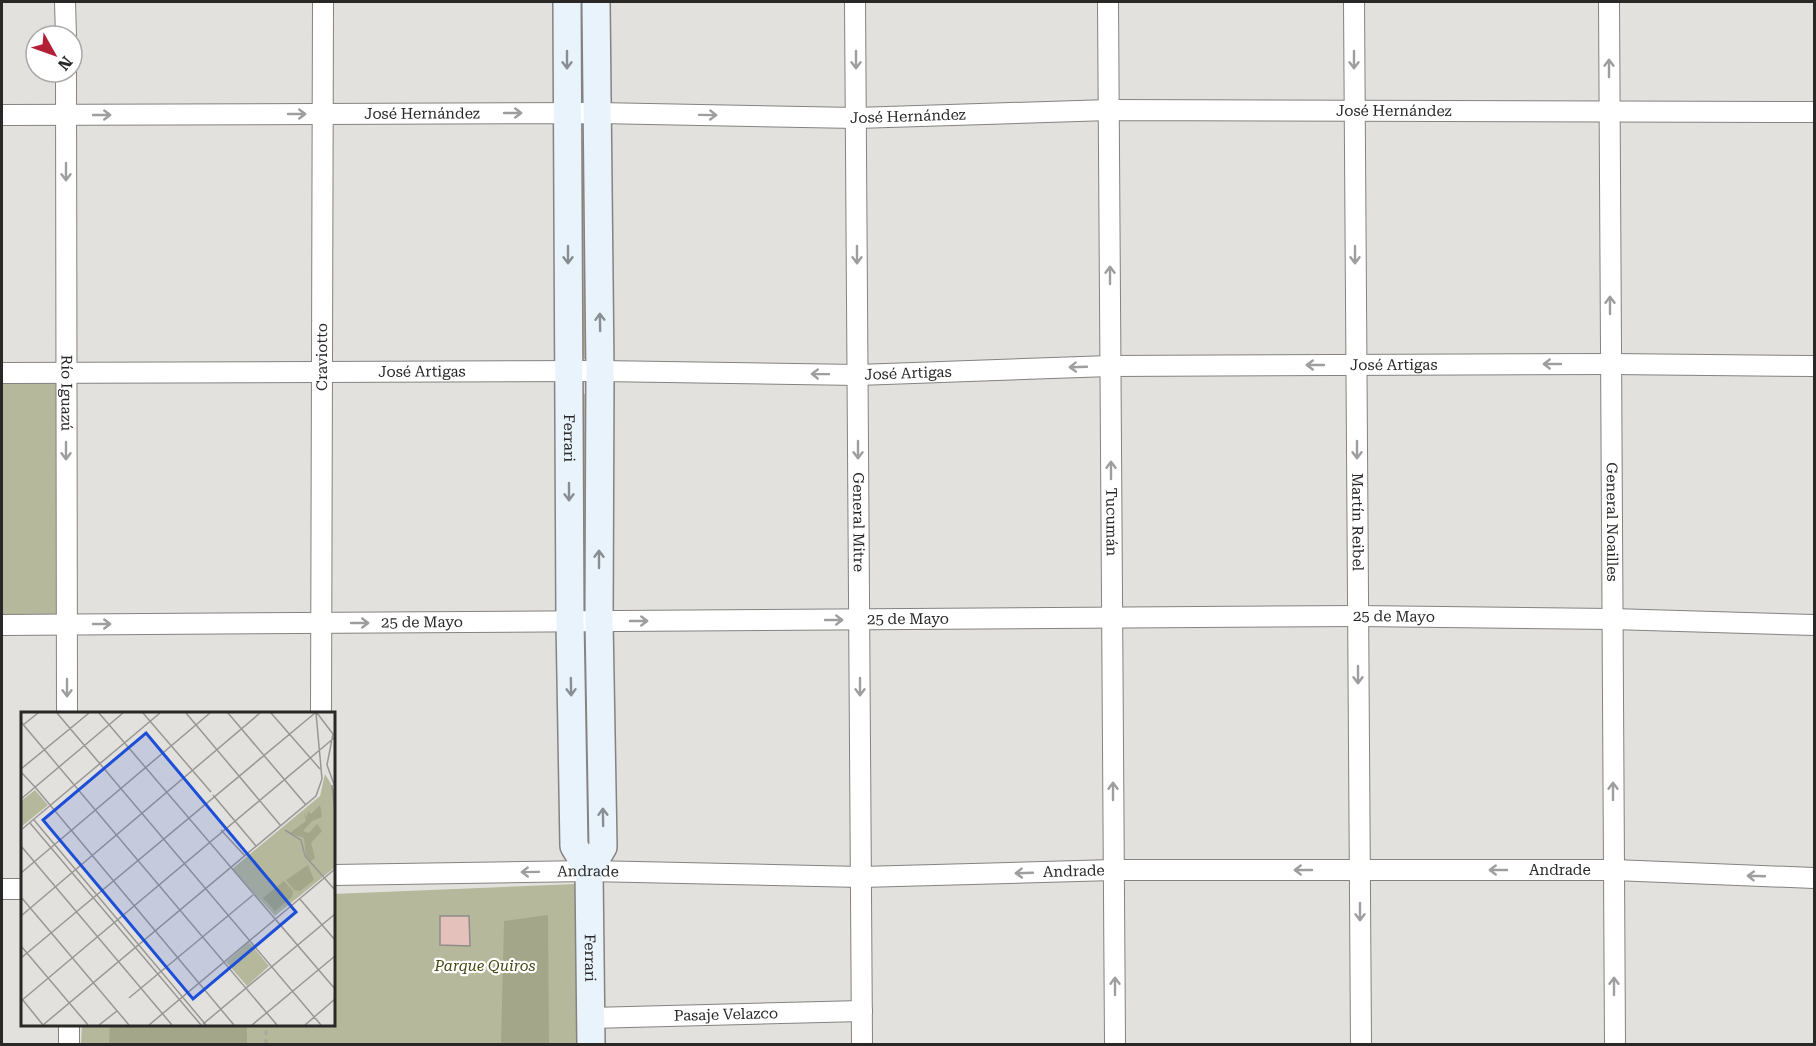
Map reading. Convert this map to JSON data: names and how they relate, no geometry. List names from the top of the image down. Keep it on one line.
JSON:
{"streets":{"main road":["Ferrari"],"street":["José Hernández","Craviotto","José Artigas","Río Iguazú","General Mitre","Tucumán","Martín Reibel","General Noailles","25 de Mayo","Andrade","Pasaje Velazco"]},"crossings":[["José Hernández","Craviotto"],["José Hernández","Río Iguazú"],["José Hernández","Ferrari"],["José Hernández","General Mitre"],["José Hernández","Tucumán"],["José Hernández","Martín Reibel"],["José Hernández","General Noailles"],["Craviotto","José Artigas"],["Craviotto","25 de Mayo"],["José Artigas","Río Iguazú"],["José Artigas","Ferrari"],["José Artigas","General Mitre"],["José Artigas","Tucumán"],["José Artigas","Martín Reibel"],["José Artigas","General Noailles"],["Río Iguazú","25 de Mayo"],["Ferrari","25 de Mayo"],["Ferrari","Andrade"],["Ferrari","Pasaje Velazco"],["General Mitre","25 de Mayo"],["General Mitre","Andrade"],["General Mitre","Pasaje Velazco"],["Tucumán","25 de Mayo"],["Tucumán","Andrade"],["Martín Reibel","25 de Mayo"],["Martín Reibel","Andrade"],["General Noailles","25 de Mayo"],["General Noailles","Andrade"]],"one_way":["José Hernández","José Artigas","Río Iguazú","General Mitre","Tucumán","Martín Reibel","General Noailles","25 de Mayo","Andrade"],"parks":["Parque Quiros"],"north":"bottom right"}
